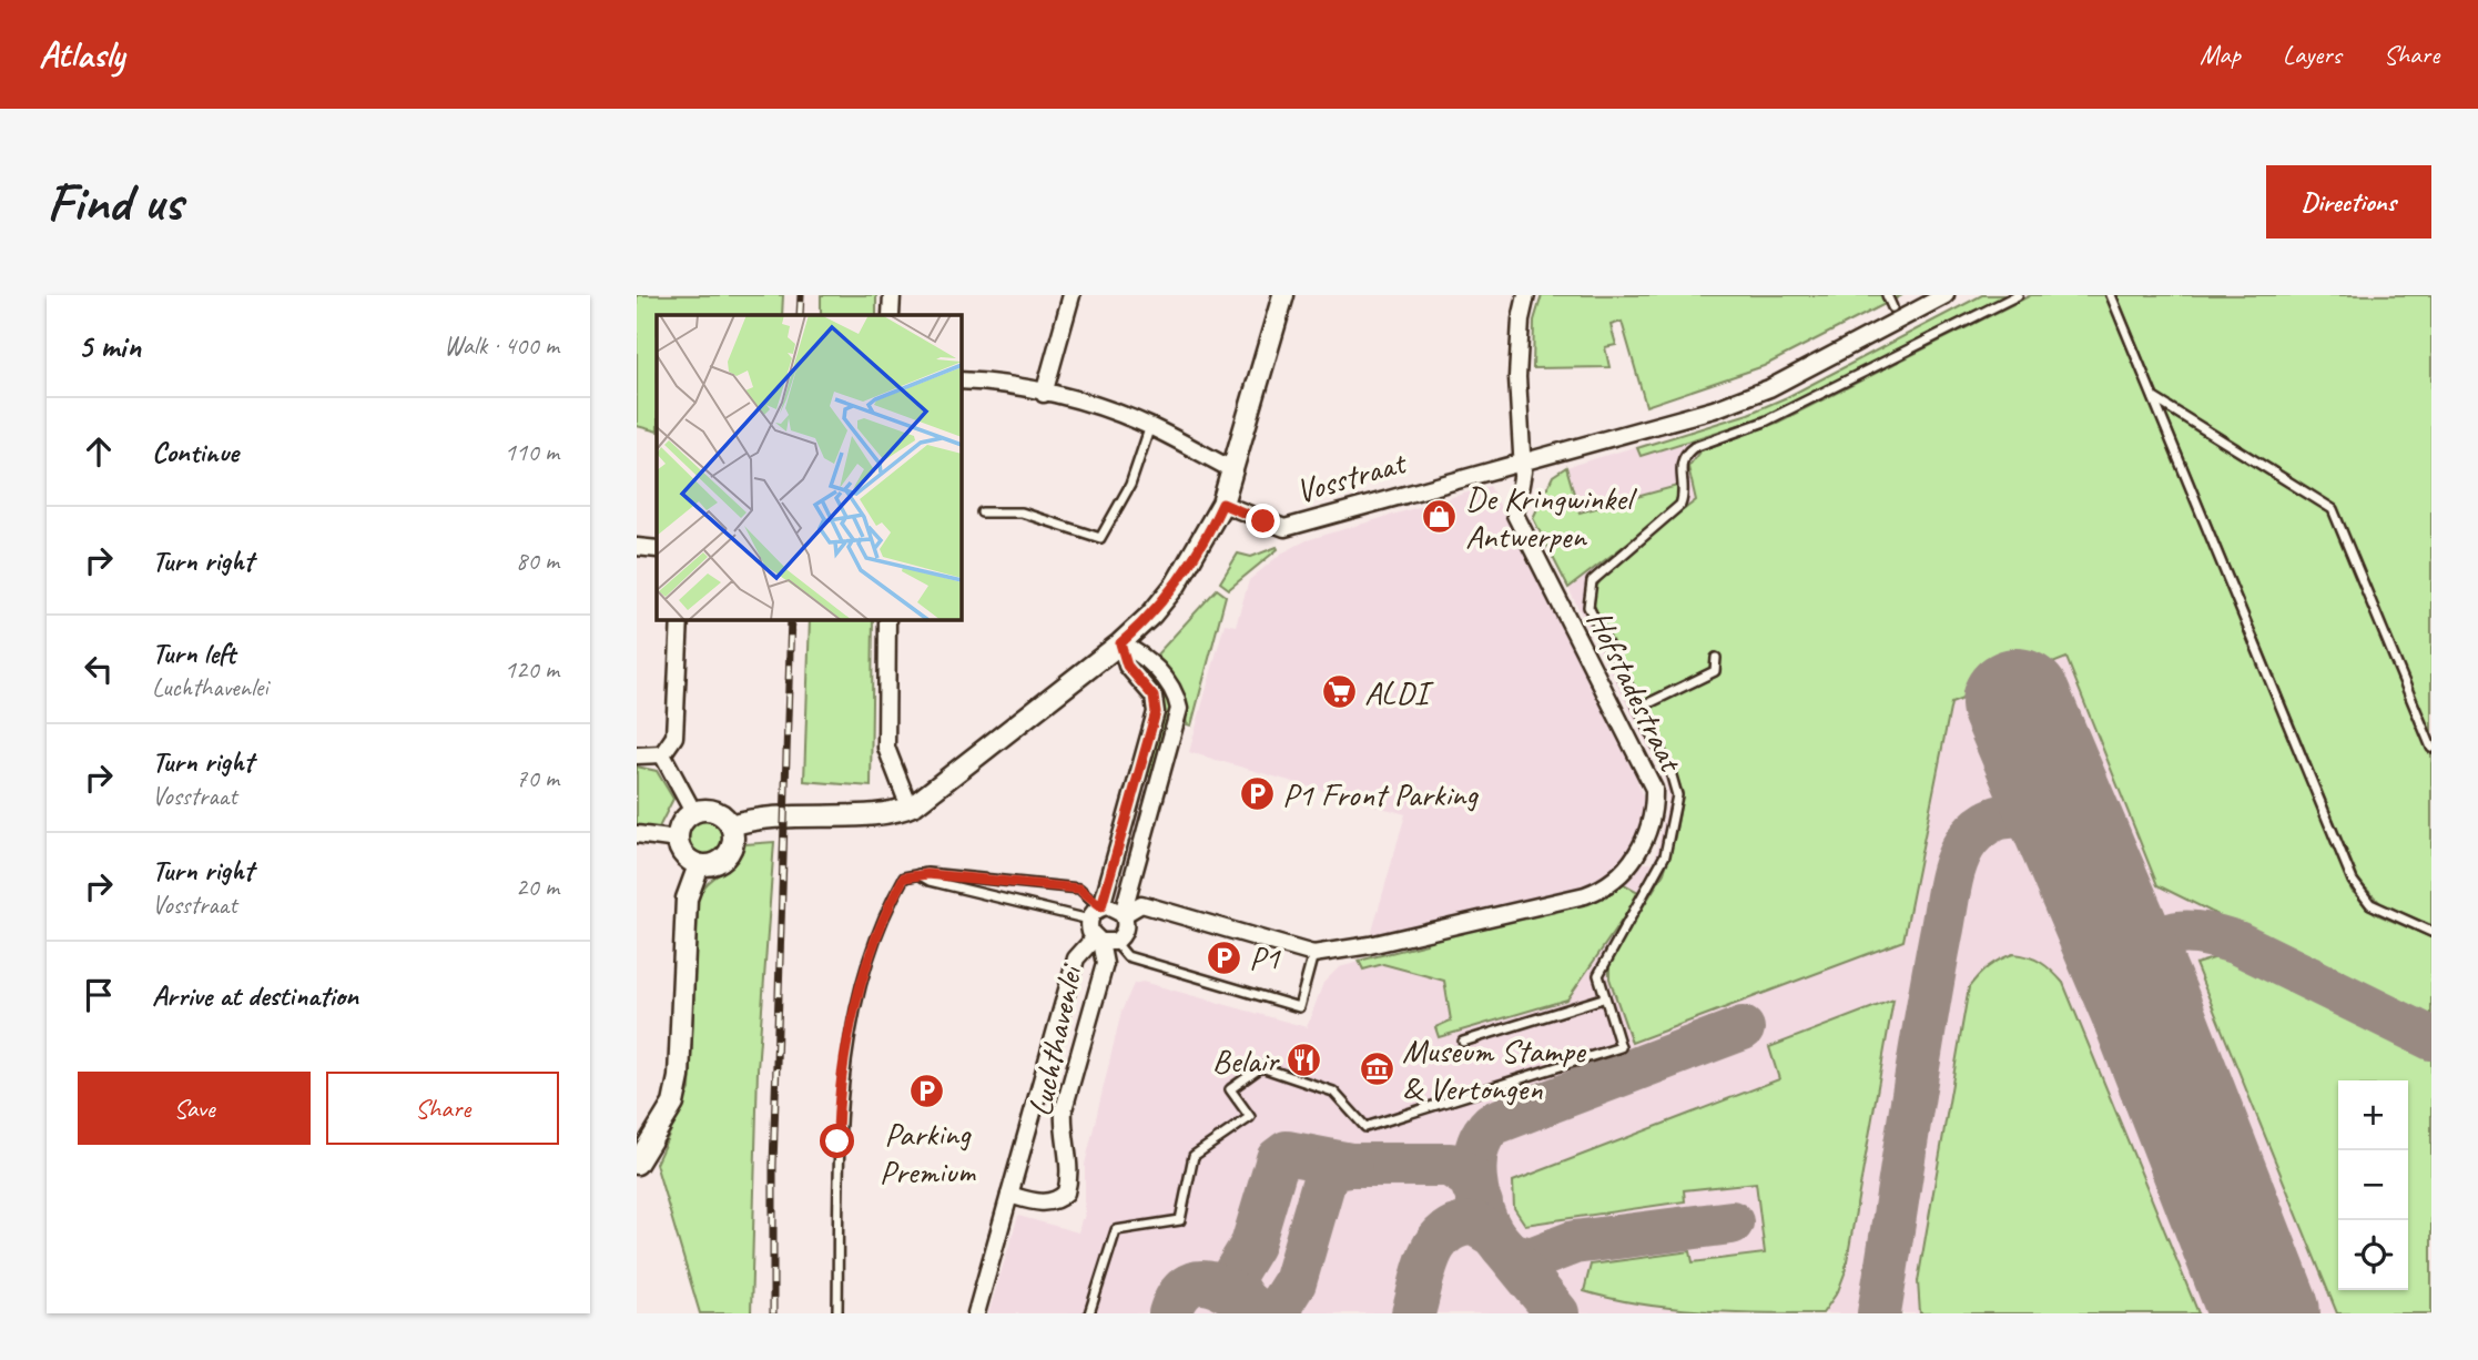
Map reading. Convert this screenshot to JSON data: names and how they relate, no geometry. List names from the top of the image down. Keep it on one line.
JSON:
{"streets":{"street":["Vosstraat","Hofstadestraat","Luchthavenlei"]},"crossings":[["Vosstraat","Hofstadestraat"]],"places":{"shop":["De Kringwinkel Antwerpen"],"supermarket":["ALDI"],"parking":["P1 Front Parking","P1","Parking Premium"],"restaurant":["Belair"],"museum":["Museum Stampe & Vertongen"]},"page":{"header":"Atlasly","nav":["Map","Layers","Share"],"buttons":["Directions",["Save","Share"]],"title":"Find us","heading":["5 min","Walk · 400 m"],"list":[["Continue","110 m"],["Turn right","80 m"],["Turn left","Luchthavenlei","120 m"],["Turn right","Vosstraat","70 m"],["Turn right","Vosstraat","20 m"],"Arrive at destination"],"map_buttons":["+","−"]}}
